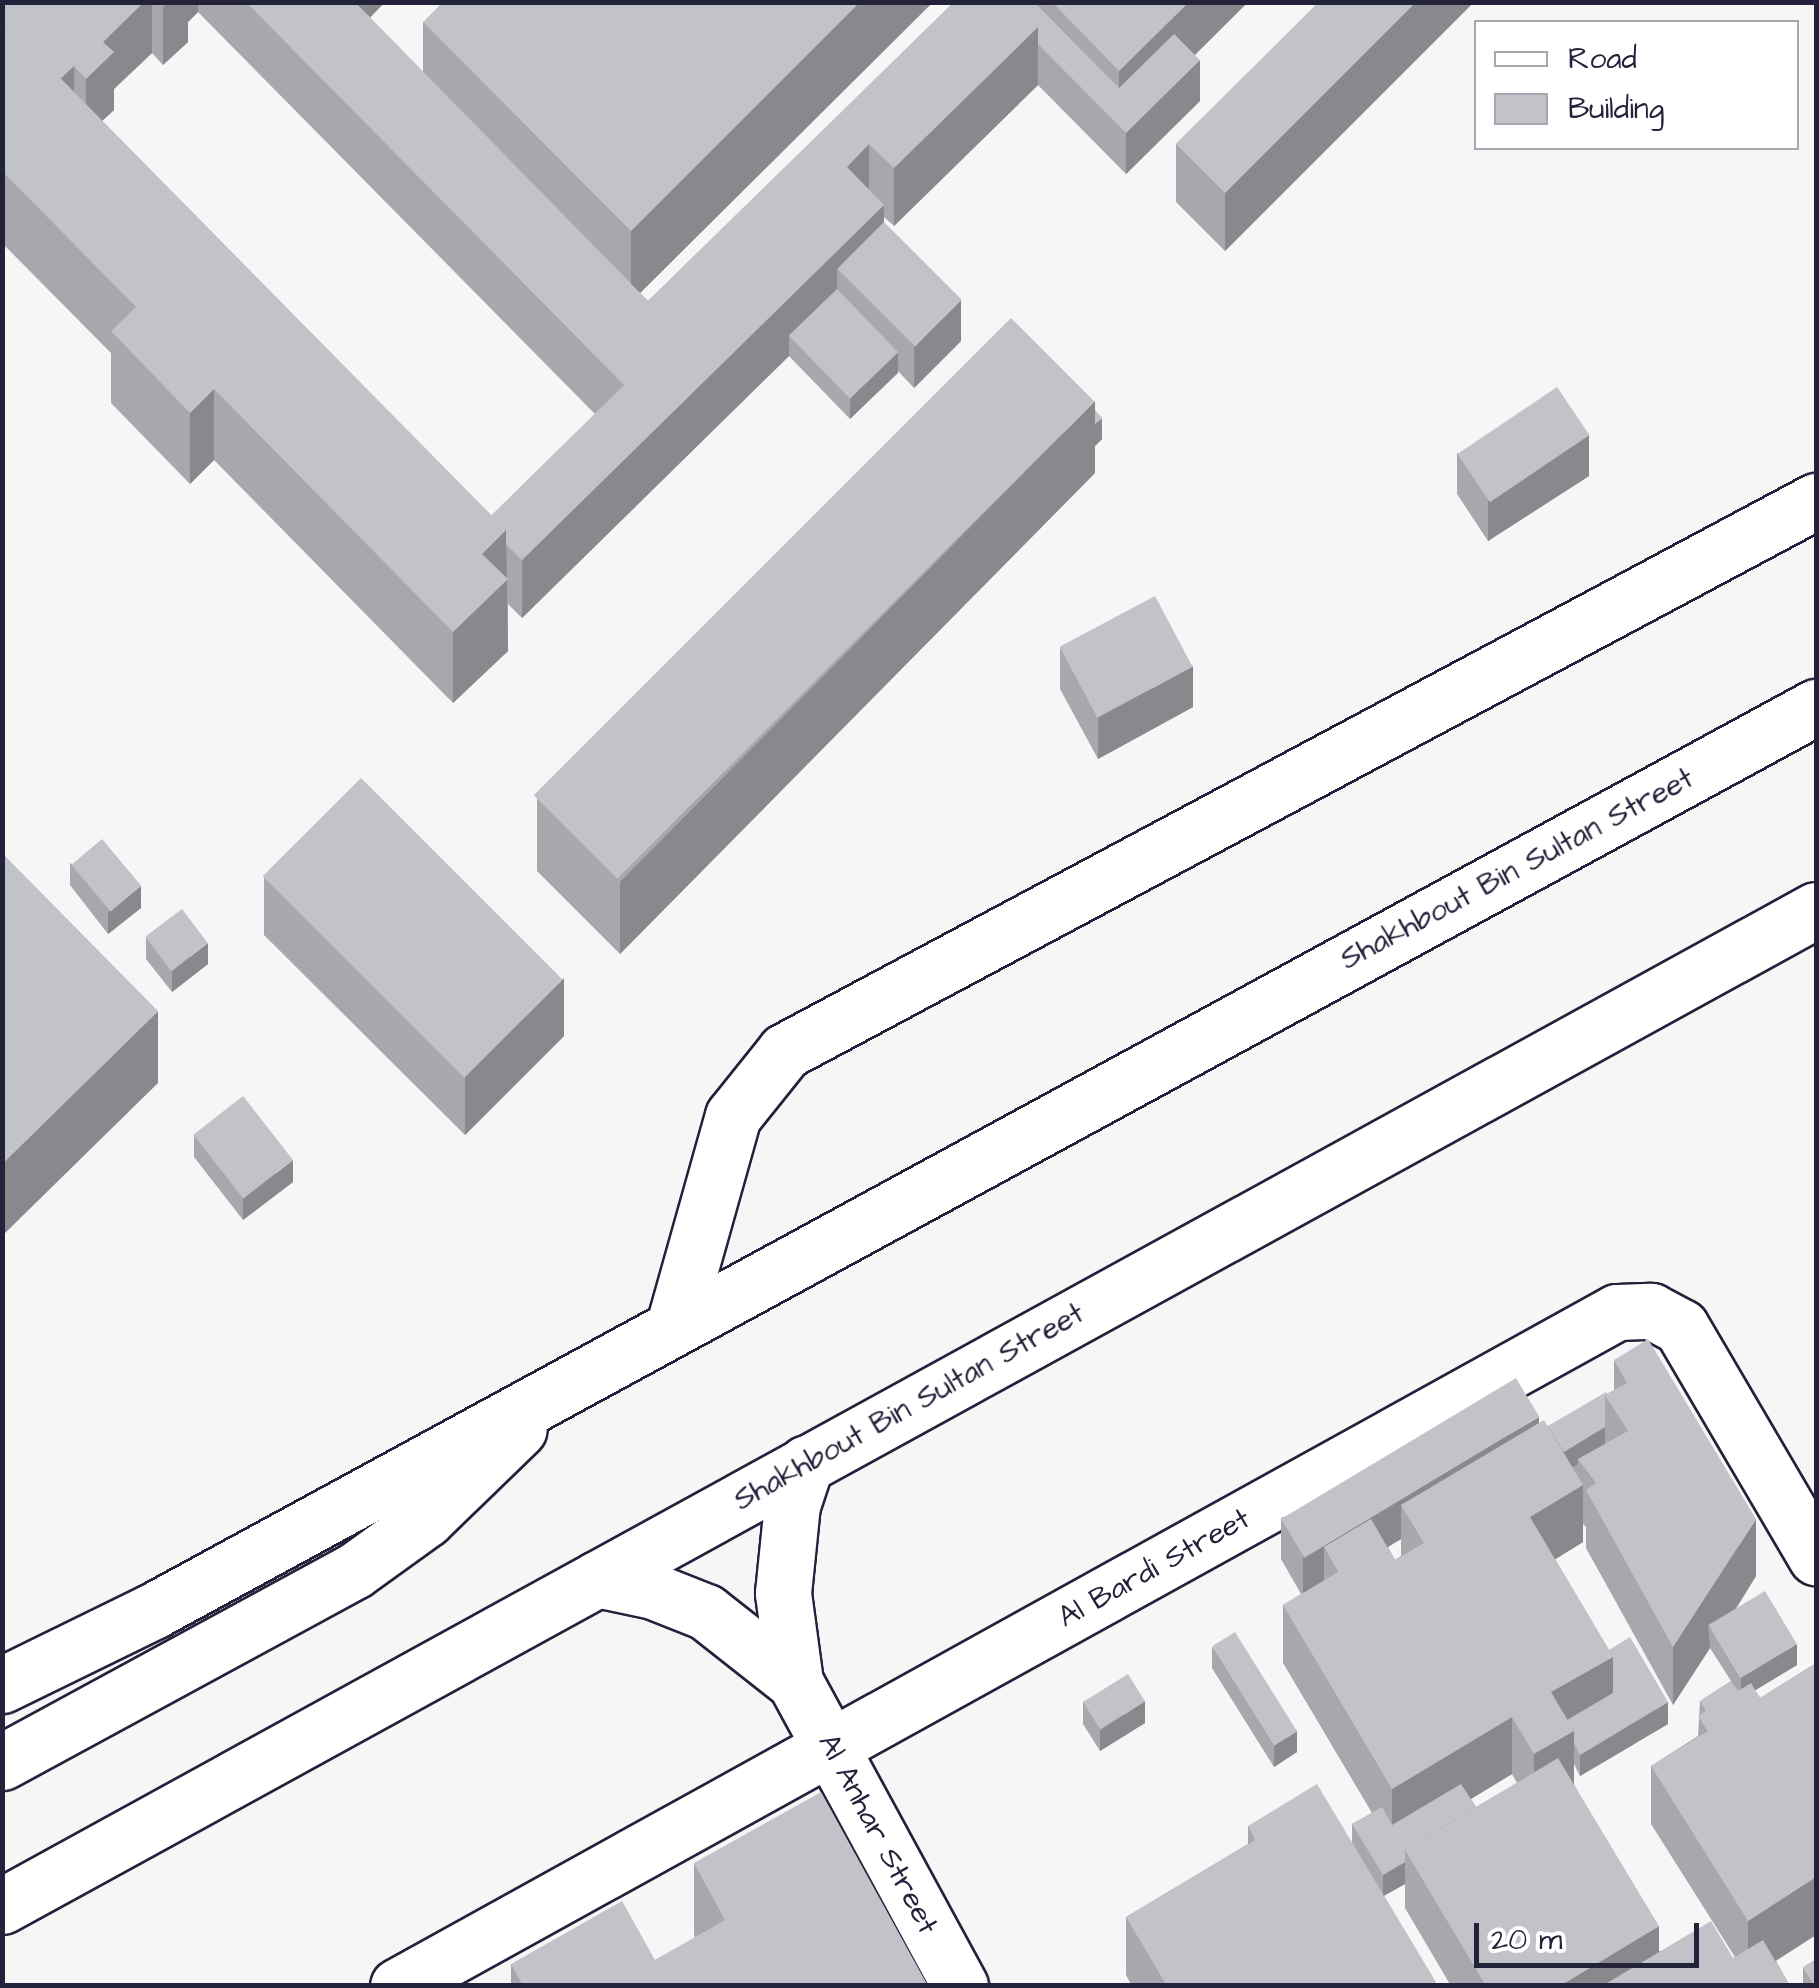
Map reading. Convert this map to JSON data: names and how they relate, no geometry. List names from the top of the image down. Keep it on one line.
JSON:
{"streets":{"main road":["Shakhbout Bin Sultan Street","Al Bardi Street","Al Anhar Street"]},"crossings":[["Shakhbout Bin Sultan Street","Al Anhar Street"],["Al Bardi Street","Al Anhar Street"]],"legend":["Road","Building"],"scale_bar":"20 m"}
